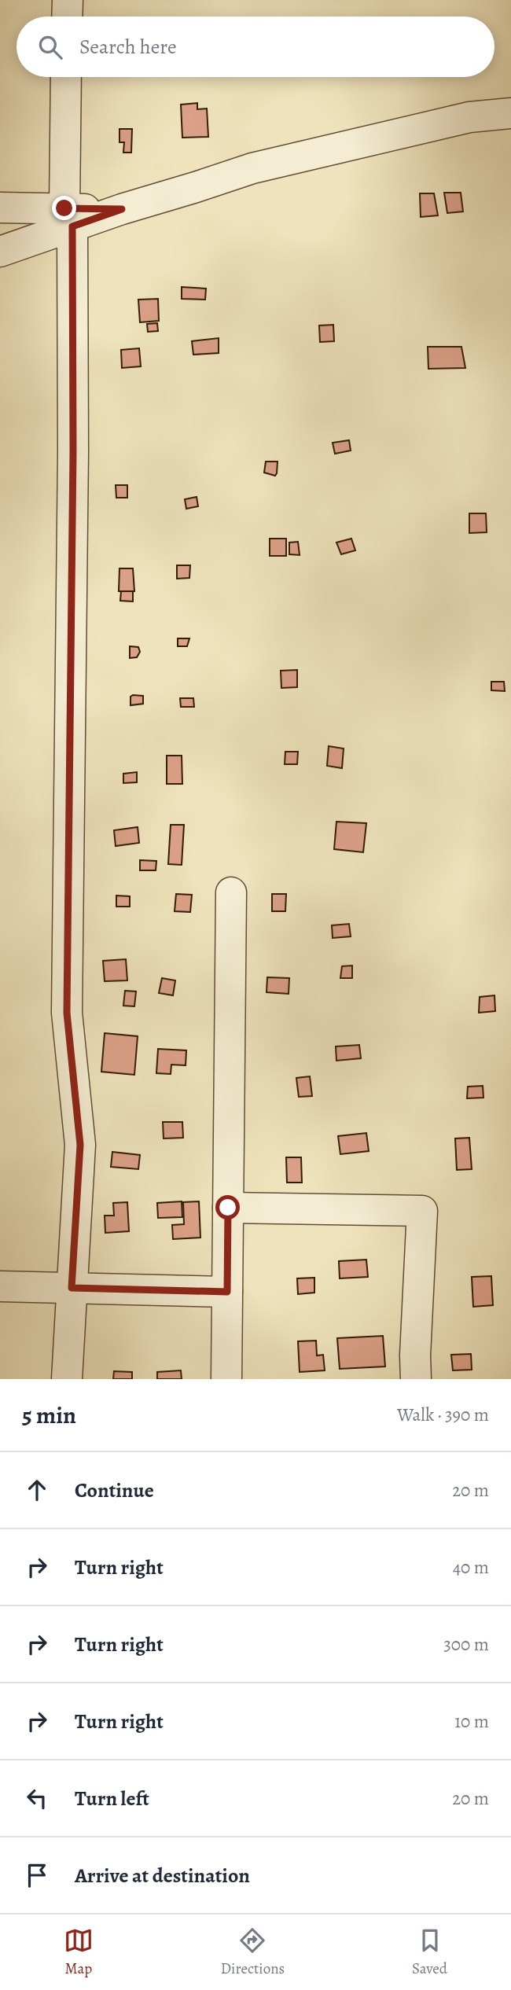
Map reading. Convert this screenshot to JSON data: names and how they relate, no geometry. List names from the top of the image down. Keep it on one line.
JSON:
{"page":{"search":"Search here","heading":["5 min","Walk · 390 m"],"list":[["Continue","20 m"],["Turn right","40 m"],["Turn right","300 m"],["Turn right","10 m"],["Turn left","20 m"],"Arrive at destination"],"nav":["Map","Directions","Saved"]}}
